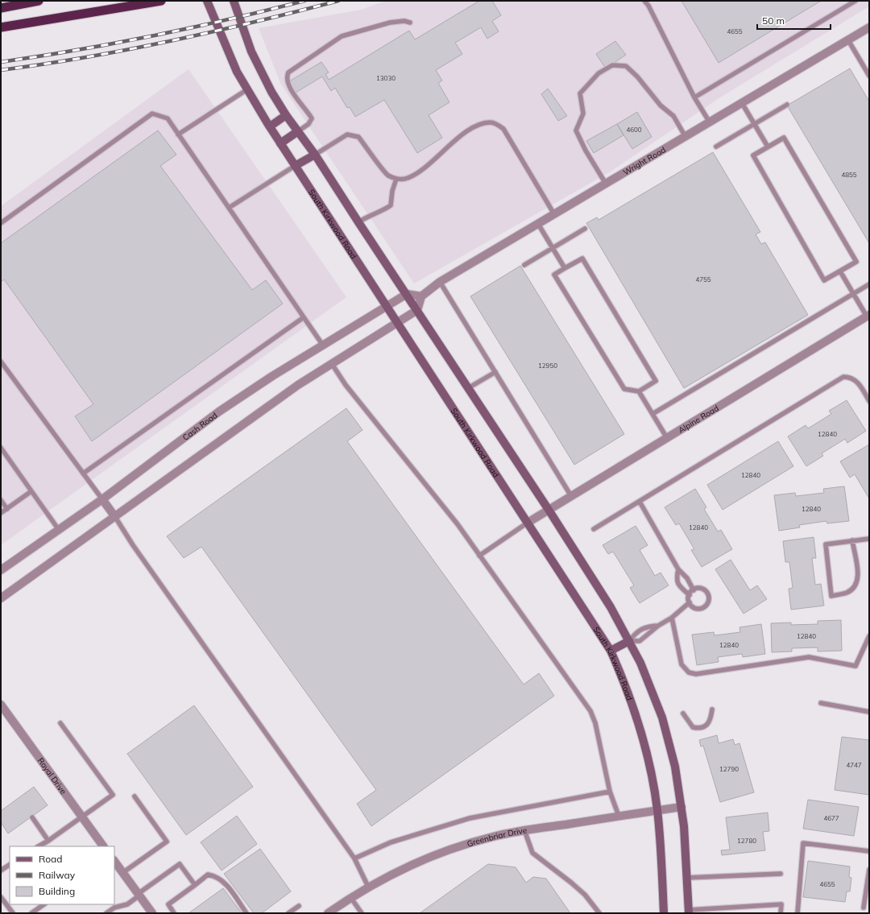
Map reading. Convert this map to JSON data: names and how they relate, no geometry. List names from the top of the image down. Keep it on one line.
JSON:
{"streets":{"main road":["South Kirkwood Road"],"street":["Wright Road","Alpine Road","Cash Road","Royal Drive","Greenbriar Drive"]},"crossings":[["South Kirkwood Road","Alpine Road"],["South Kirkwood Road","Cash Road"],["South Kirkwood Road","Greenbriar Drive"]],"house_numbers":["4655","13030","4600","4855","4755","12950","12840","12840","12840","12840","12840","12840","4747","12790","4677","12780","4655"],"legend":["Road","Railway","Building"],"scale_bar":"50 m"}
